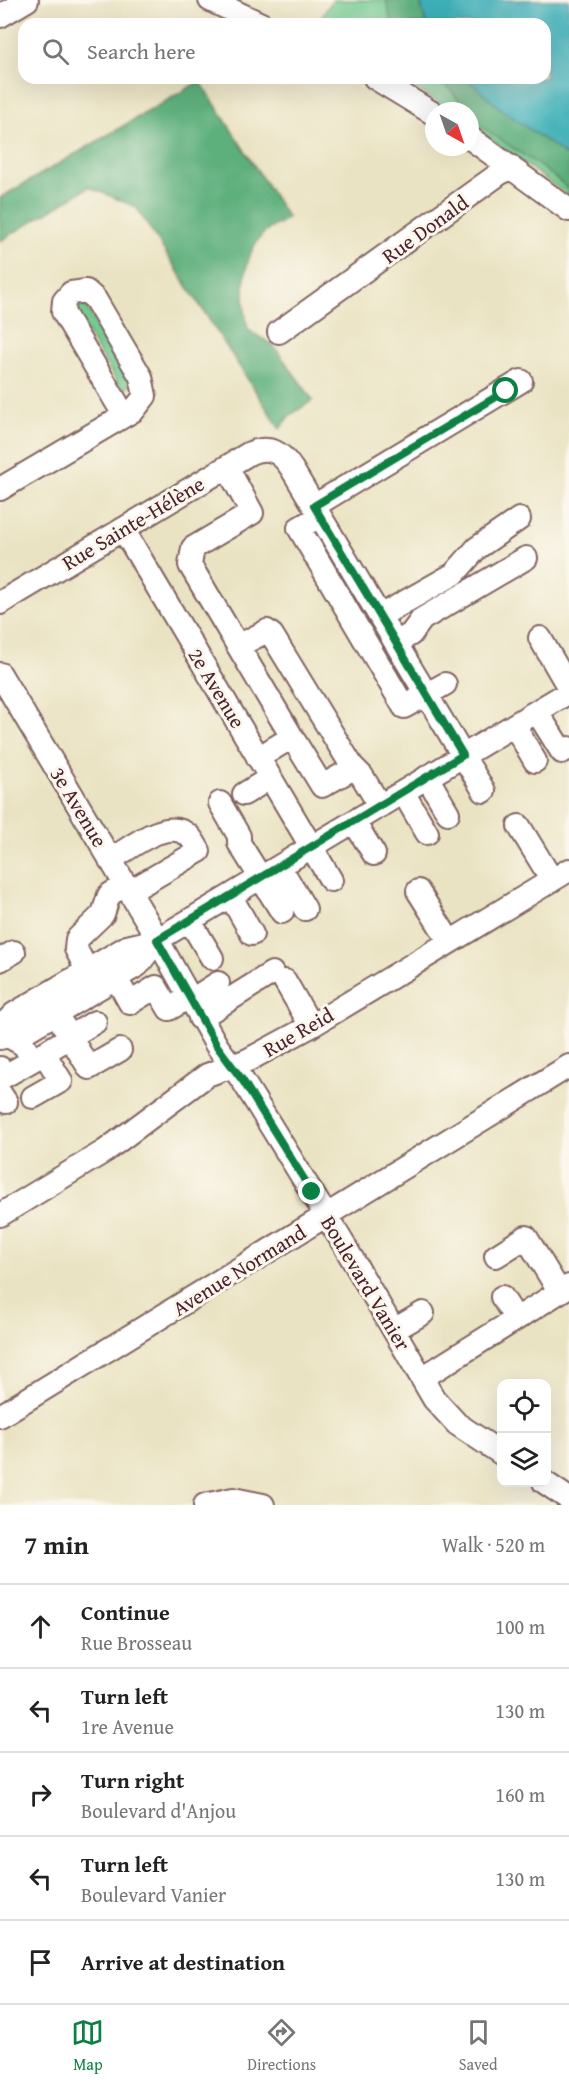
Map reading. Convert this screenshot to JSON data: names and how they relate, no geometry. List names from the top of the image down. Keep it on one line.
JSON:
{"streets":{"street":["Rue Donald","Rue Sainte-Hélène","2e Avenue","3e Avenue","Rue Reid","Avenue Normand","Boulevard Vanier"]},"crossings":[["Rue Sainte-Hélène","2e Avenue"],["3e Avenue","Boulevard Vanier"],["Rue Reid","Boulevard Vanier"],["Avenue Normand","Boulevard Vanier"]],"north":"bottom right","page":{"search":"Search here","heading":["7 min","Walk · 520 m"],"list":[["Continue","Rue Brosseau","100 m"],["Turn left","1re Avenue","130 m"],["Turn right","Boulevard d'Anjou","160 m"],["Turn left","Boulevard Vanier","130 m"],"Arrive at destination"],"nav":["Map","Directions","Saved"]}}
